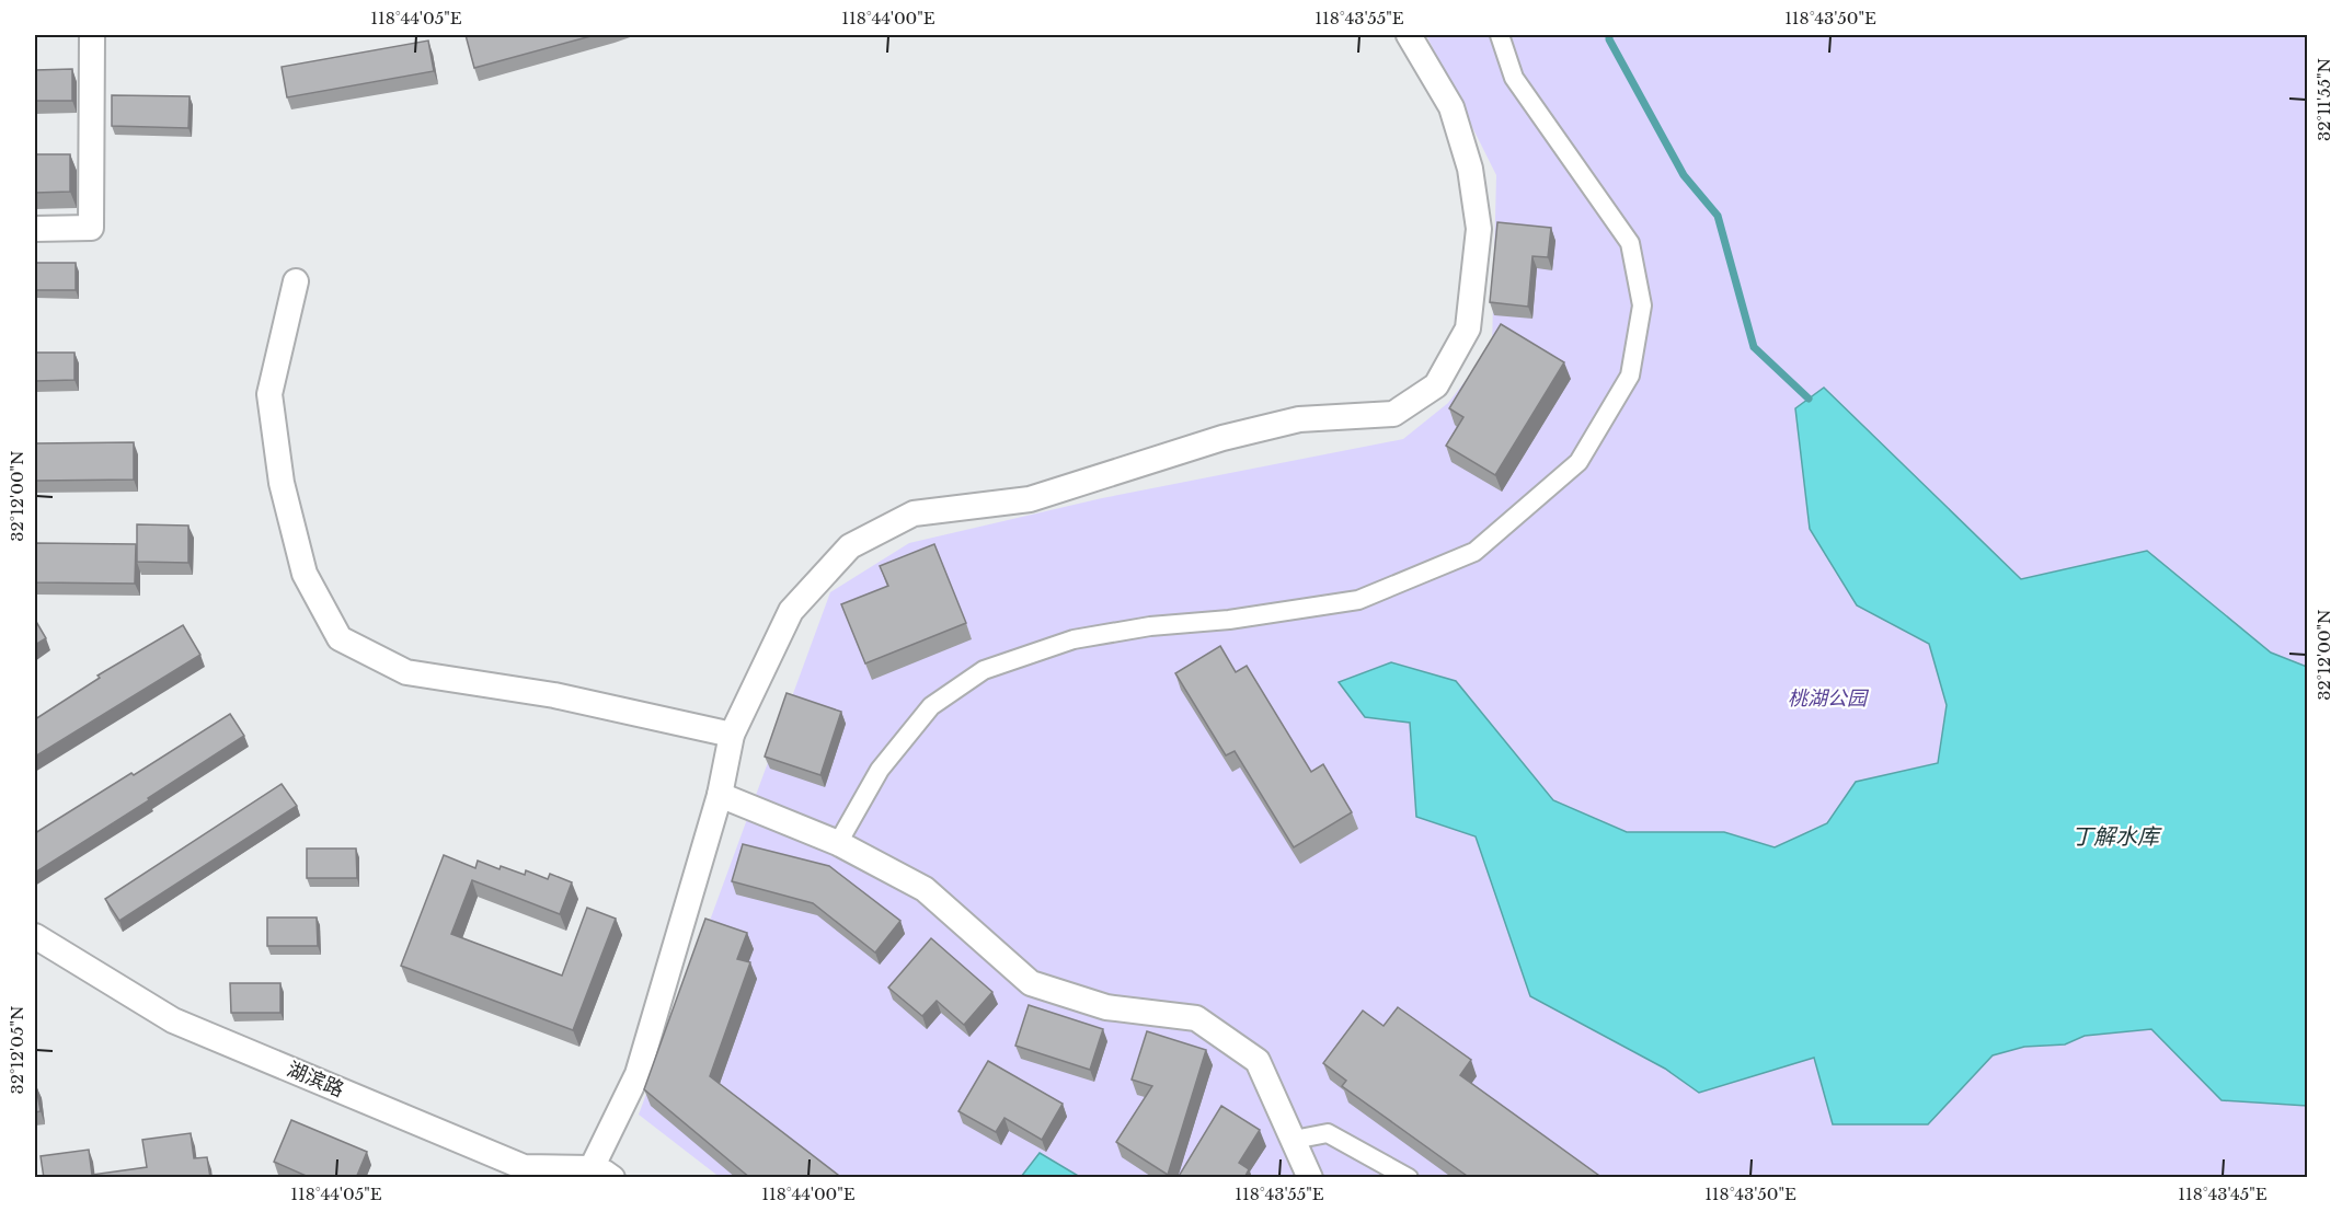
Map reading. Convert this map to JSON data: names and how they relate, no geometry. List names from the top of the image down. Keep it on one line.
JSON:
{"streets":{"street":["湖滨路"]},"water":["丁解水库"],"parks":["桃湖公园"],"coordinates":["118°44'05\"E","118°44'00\"E","118°43'55\"E","118°43'50\"E","32°11'55\"N","32°12'00\"N","32°12'05\"N","118°43'45\"E"]}
